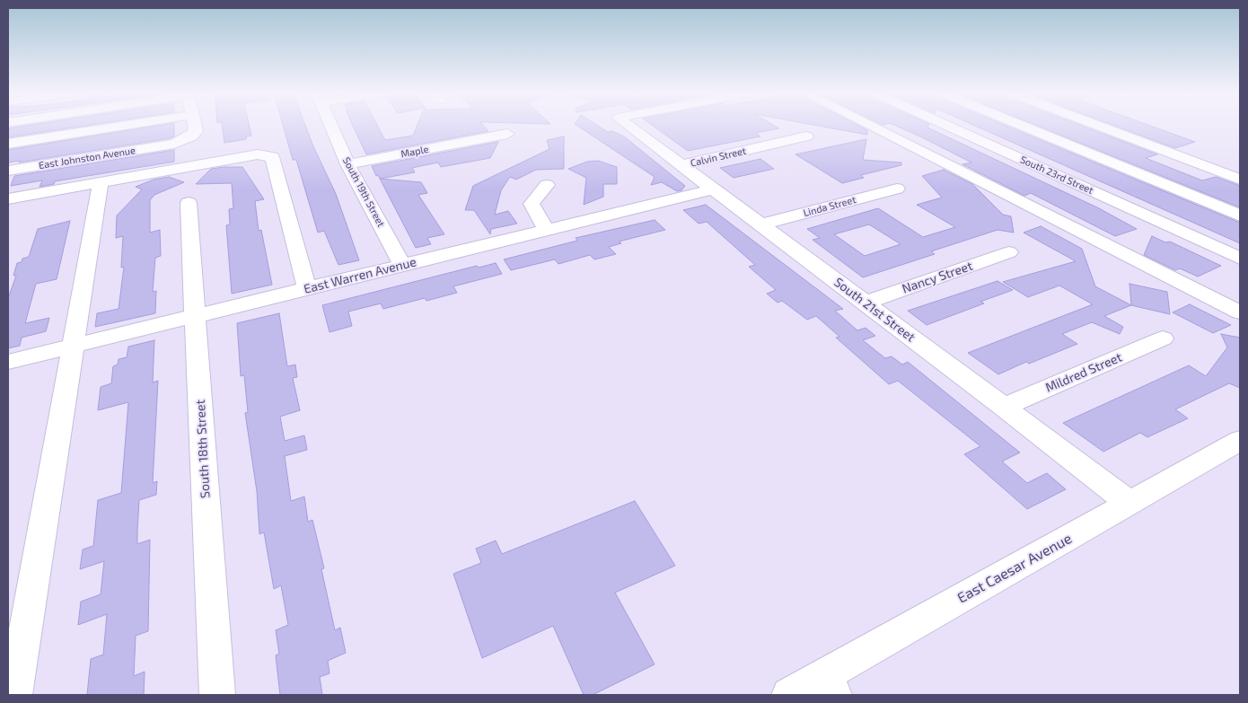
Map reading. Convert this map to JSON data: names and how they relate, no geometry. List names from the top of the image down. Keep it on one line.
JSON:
{"streets":{"street":["Maple","Calvin Street","East Johnston Avenue","South 23rd Street","South 19th Street","Linda Street","East Warren Avenue","Nancy Street","South 21st Street","Mildred Street","South 18th Street","East Caesar Avenue"]},"crossings":[["Maple","South 19th Street"],["Calvin Street","South 21st Street"],["South 19th Street","East Warren Avenue"],["Linda Street","South 21st Street"],["East Warren Avenue","South 21st Street"],["East Warren Avenue","South 18th Street"],["Nancy Street","South 21st Street"],["South 21st Street","Mildred Street"],["South 21st Street","East Caesar Avenue"]]}
